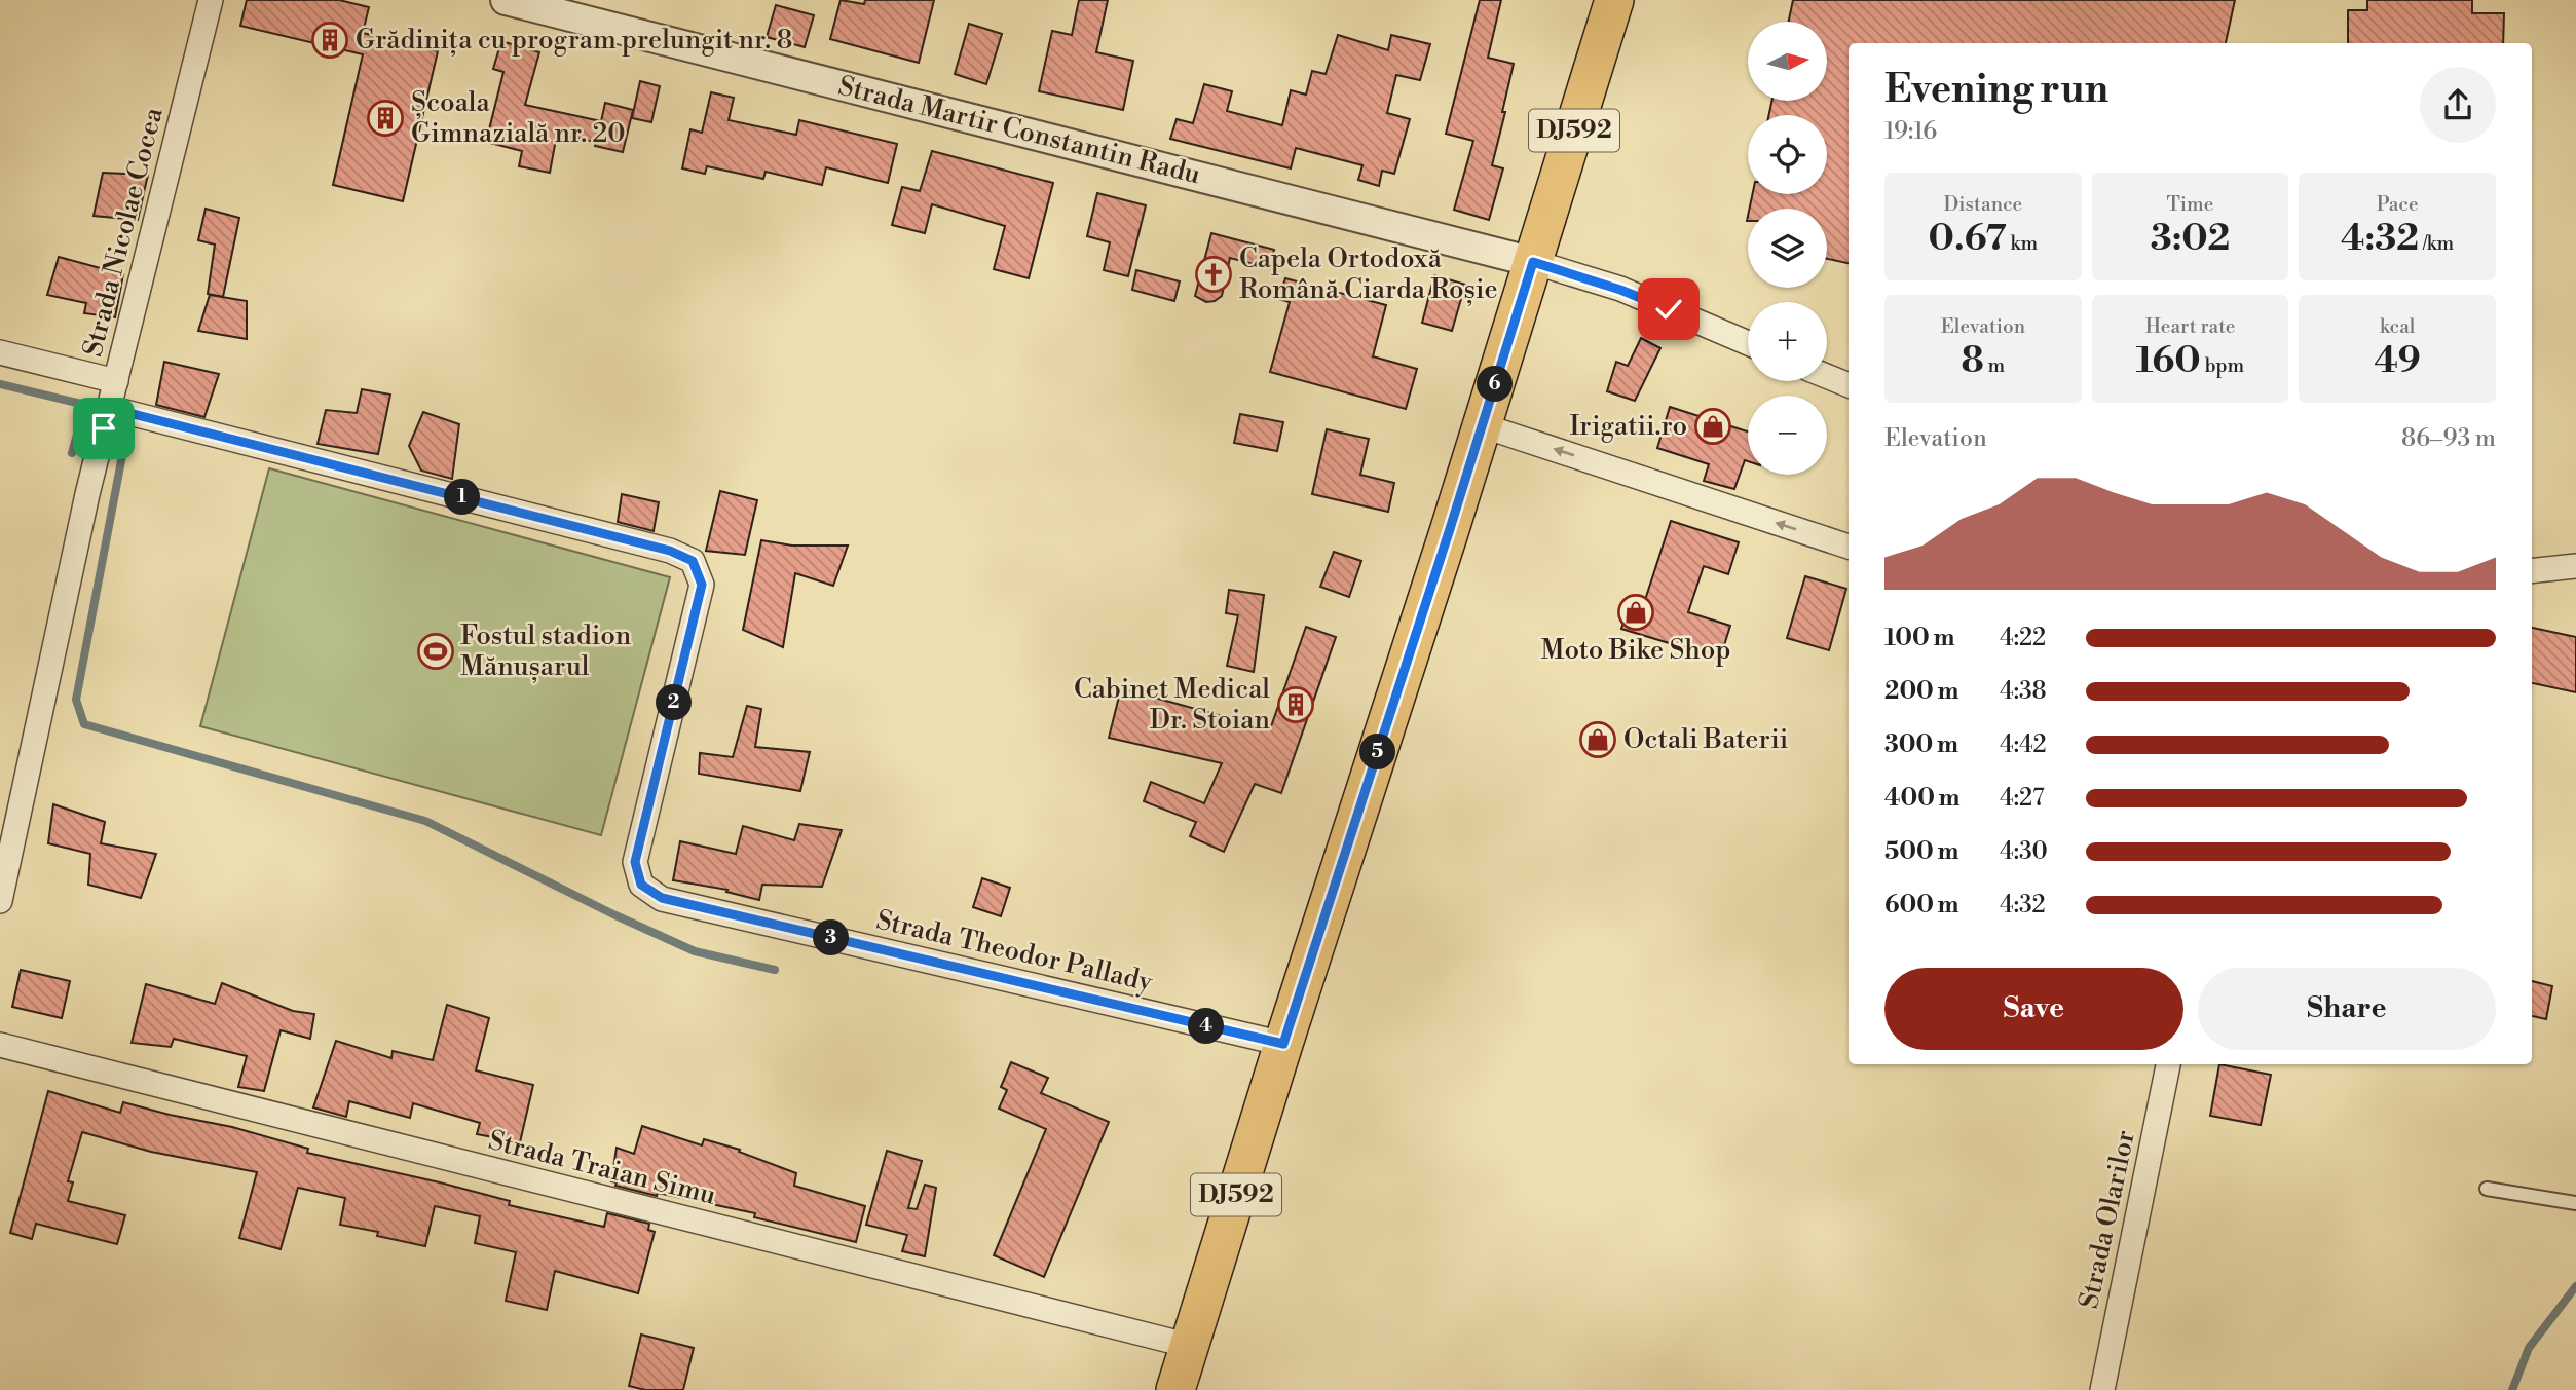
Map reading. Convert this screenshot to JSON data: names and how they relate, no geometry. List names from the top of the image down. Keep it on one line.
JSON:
{"streets":{"main road":["DJ592"],"street":["Strada Martir Constantin Radu","Strada Nicolae Cocea","Strada Theodor Pallady","Strada Traian Simu","Strada Olarilor"]},"crossings":[["Strada Martir Constantin Radu","DJ592"],["DJ592","Strada Theodor Pallady"],["DJ592","Strada Traian Simu"],["Strada Nicolae Cocea","Strada Theodor Pallady"]],"places":{"building":["Grădinița cu program prelungit nr. 8","Școala Gimnazială nr. 20","Cabinet Medical Dr. Stoian"],"church":["Capela Ortodoxă Română Ciarda Roșie"],"shop":["Irigatii.ro","Moto Bike Shop","Octali Baterii"],"sports":["Fostul stadion Mănușarul"]},"north":"right","page":{"map_buttons":["+","−"],"heading":["Evening run","19:16"],"stats":[["Distance","0.67 km"],["Time","3:02"],["Pace","4:32 /km"],["Elevation","8 m"],["Heart rate","160 bpm"],["kcal","49"]],"pins":["6","1","2","5","3","4"],"chart":["Elevation","86–93 m"],"list":[{"name":"100 m","note":"4:22"},{"name":"200 m","note":"4:38"},{"name":"300 m","note":"4:42"},{"name":"400 m","note":"4:27"},{"name":"500 m","note":"4:30"},{"name":"600 m","note":"4:32"}],"buttons":["Save","Share"]}}
